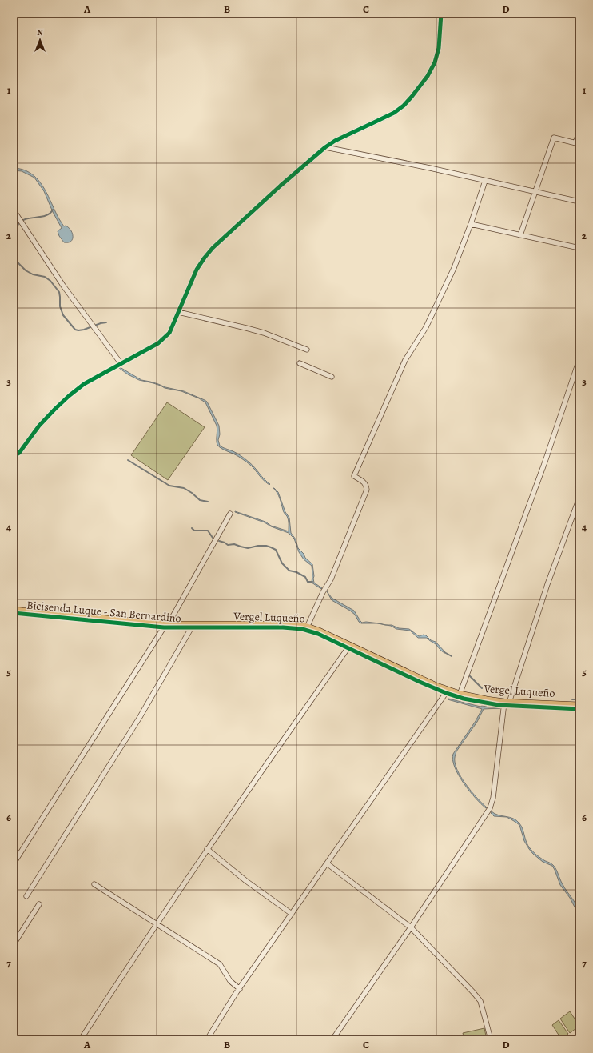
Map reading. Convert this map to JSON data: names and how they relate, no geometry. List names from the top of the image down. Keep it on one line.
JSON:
{"streets":{"main road":["Vergel Luqueño"],"cycle path":["Bicisenda Luque - San Bernardino"]},"north":"top","grid":{"columns":["A","B","C","D"],"rows":["1","2","3","4","5","6","7"]}}
